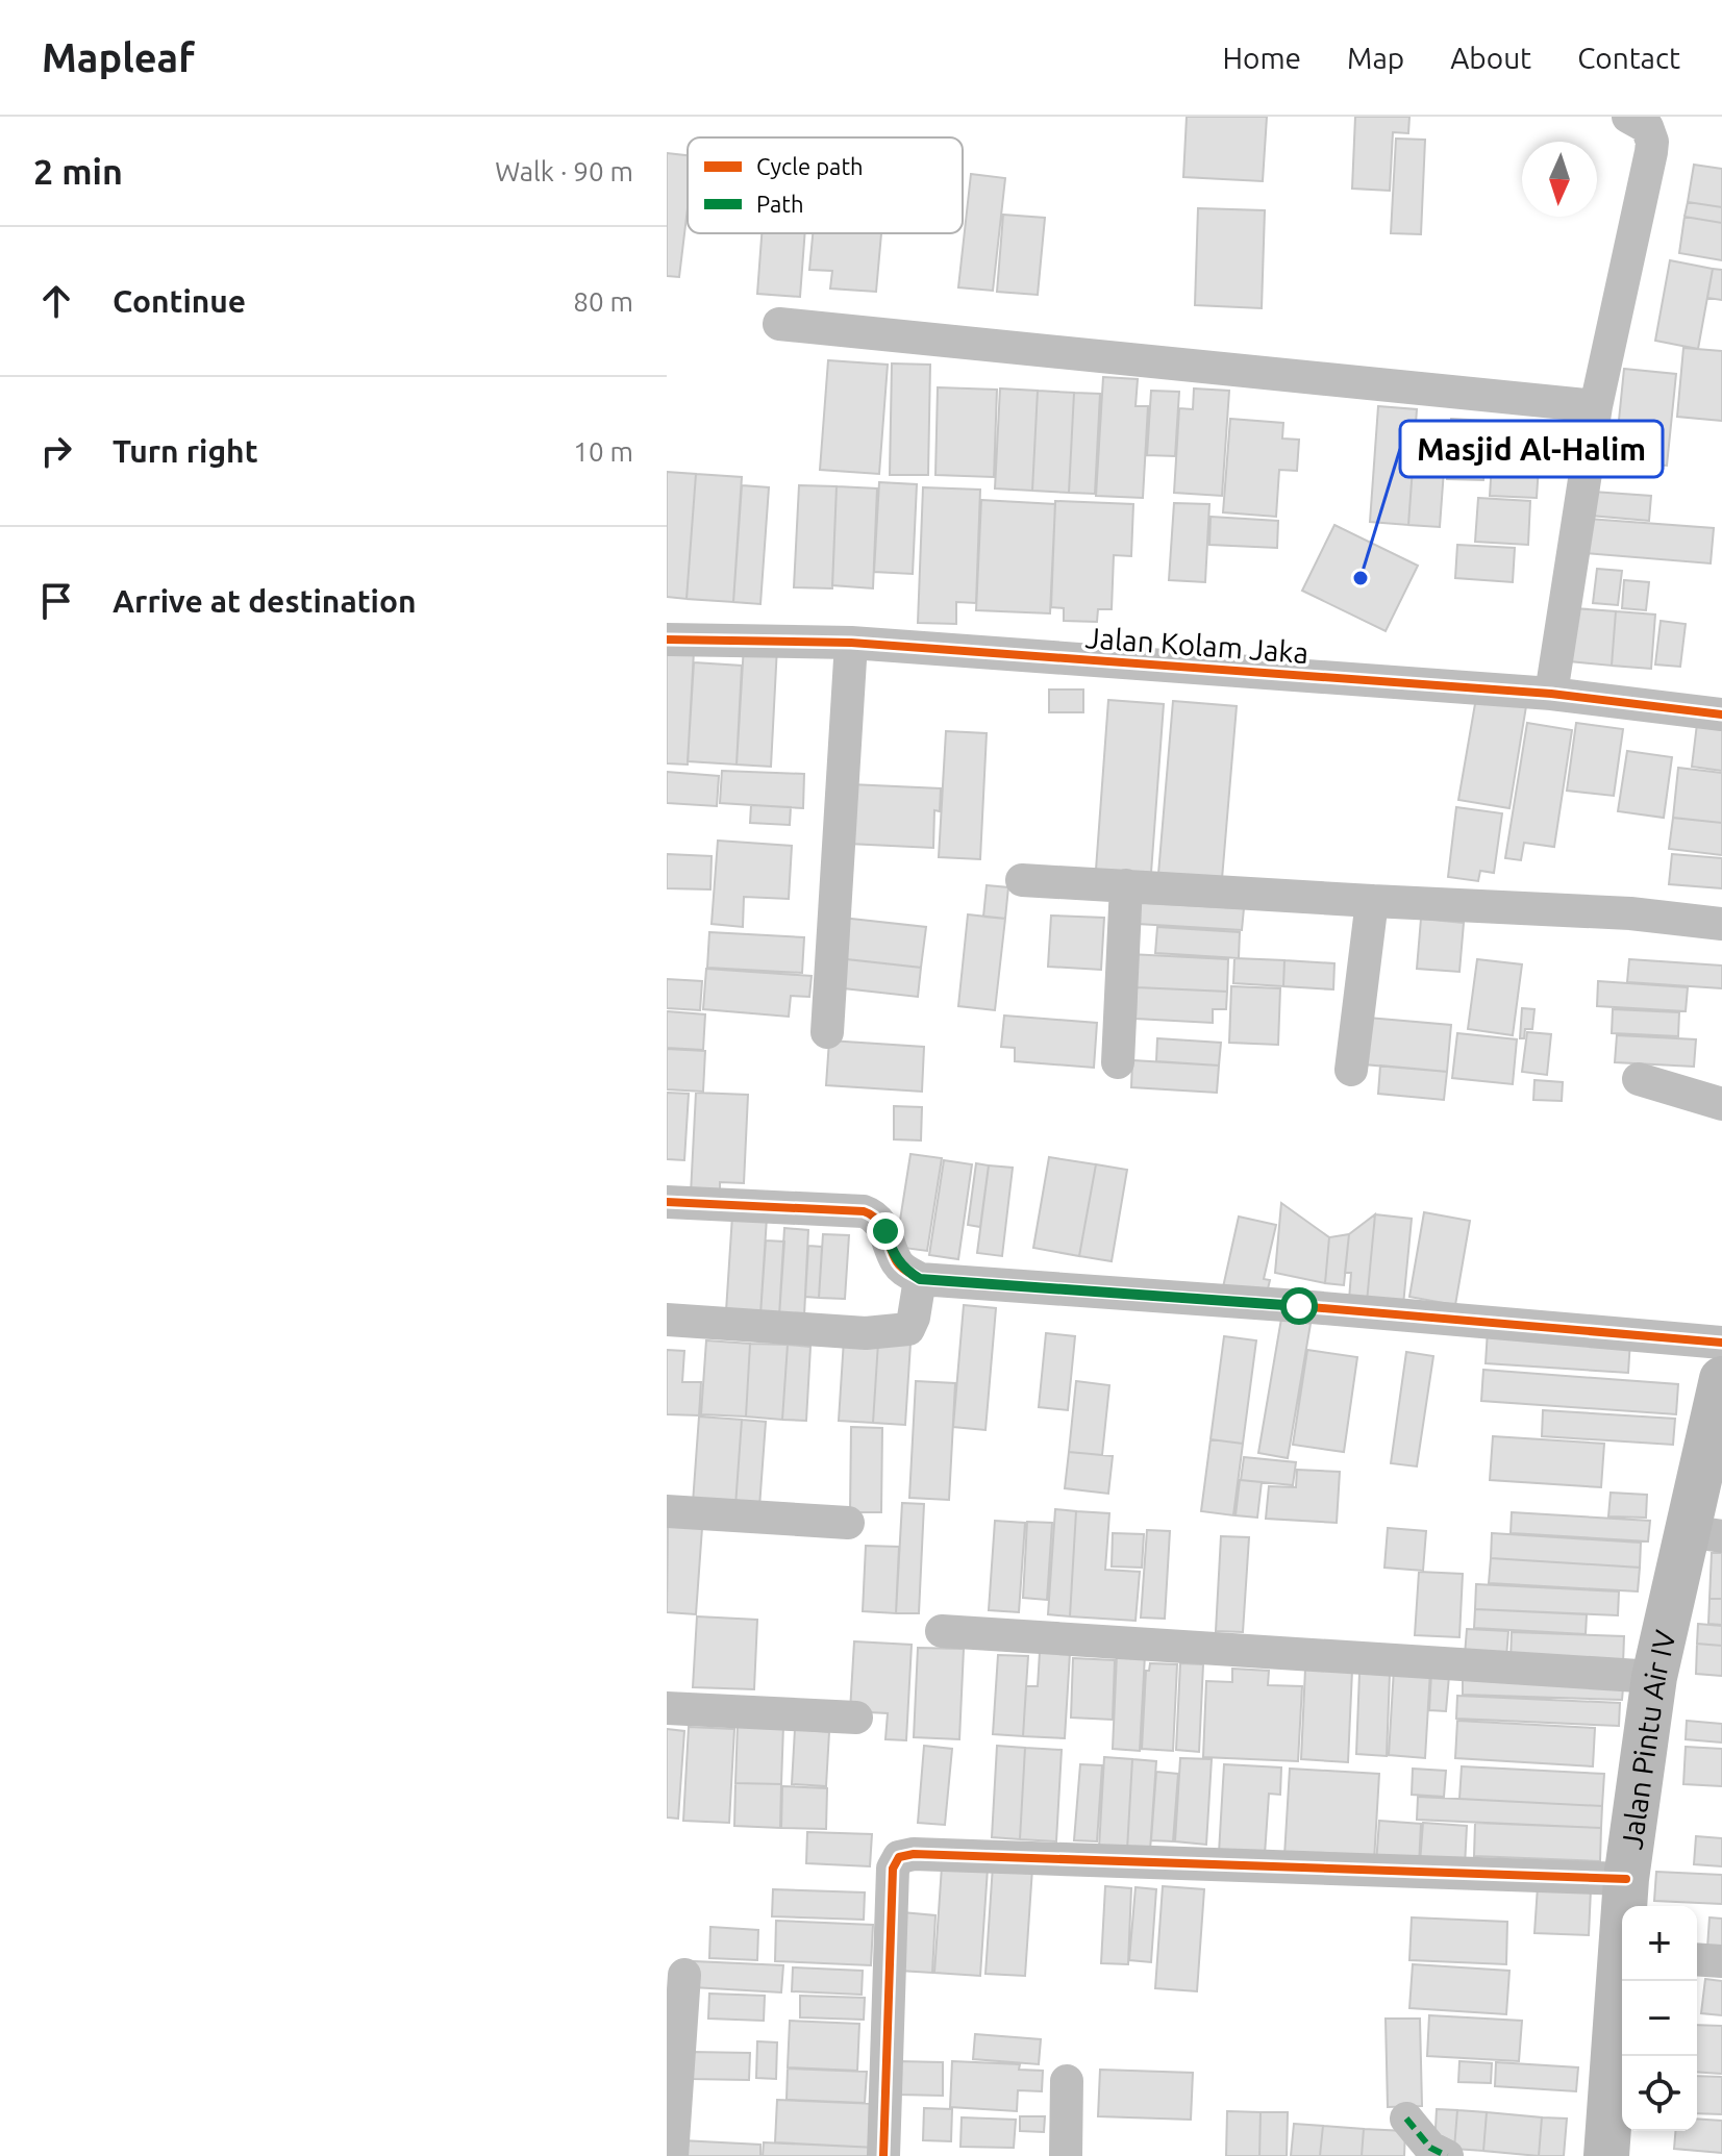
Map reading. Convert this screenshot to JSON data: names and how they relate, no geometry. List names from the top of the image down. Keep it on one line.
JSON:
{"streets":{"main road":["Jalan Pintu Air IV"],"street":["Jalan Kolam Jaka"]},"places":["Masjid Al-Halim"],"legend":["Cycle path","Path"],"north":"bottom","page":{"header":"Mapleaf","nav":["Home","Map","About","Contact"],"heading":["2 min","Walk · 90 m"],"list":[["Continue","80 m"],["Turn right","10 m"],"Arrive at destination"],"map_buttons":["+","−"]}}
